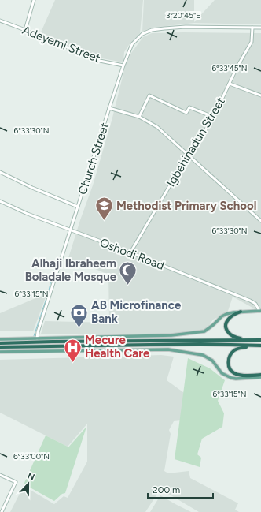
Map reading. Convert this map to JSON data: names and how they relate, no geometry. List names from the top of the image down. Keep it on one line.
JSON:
{"streets":{"street":["Adeyemi Street","Igbehinadun Street","Church Street","Oshodi Road"]},"crossings":[["Adeyemi Street","Church Street"],["Igbehinadun Street","Church Street"],["Igbehinadun Street","Oshodi Road"],["Church Street","Oshodi Road"]],"places":{"school or university":["Methodist Primary School"],"mosque":["Alhaji Ibraheem Boladale Mosque"],"bank":["AB Microfinance Bank"],"hospital":["Mecure Health Care"]},"scale_bar":"200 m","north":"top","coordinates":["3°20'45\"E","6°33'45\"N","6°33'30\"N","6°33'15\"N","6°33'00\"N"]}
